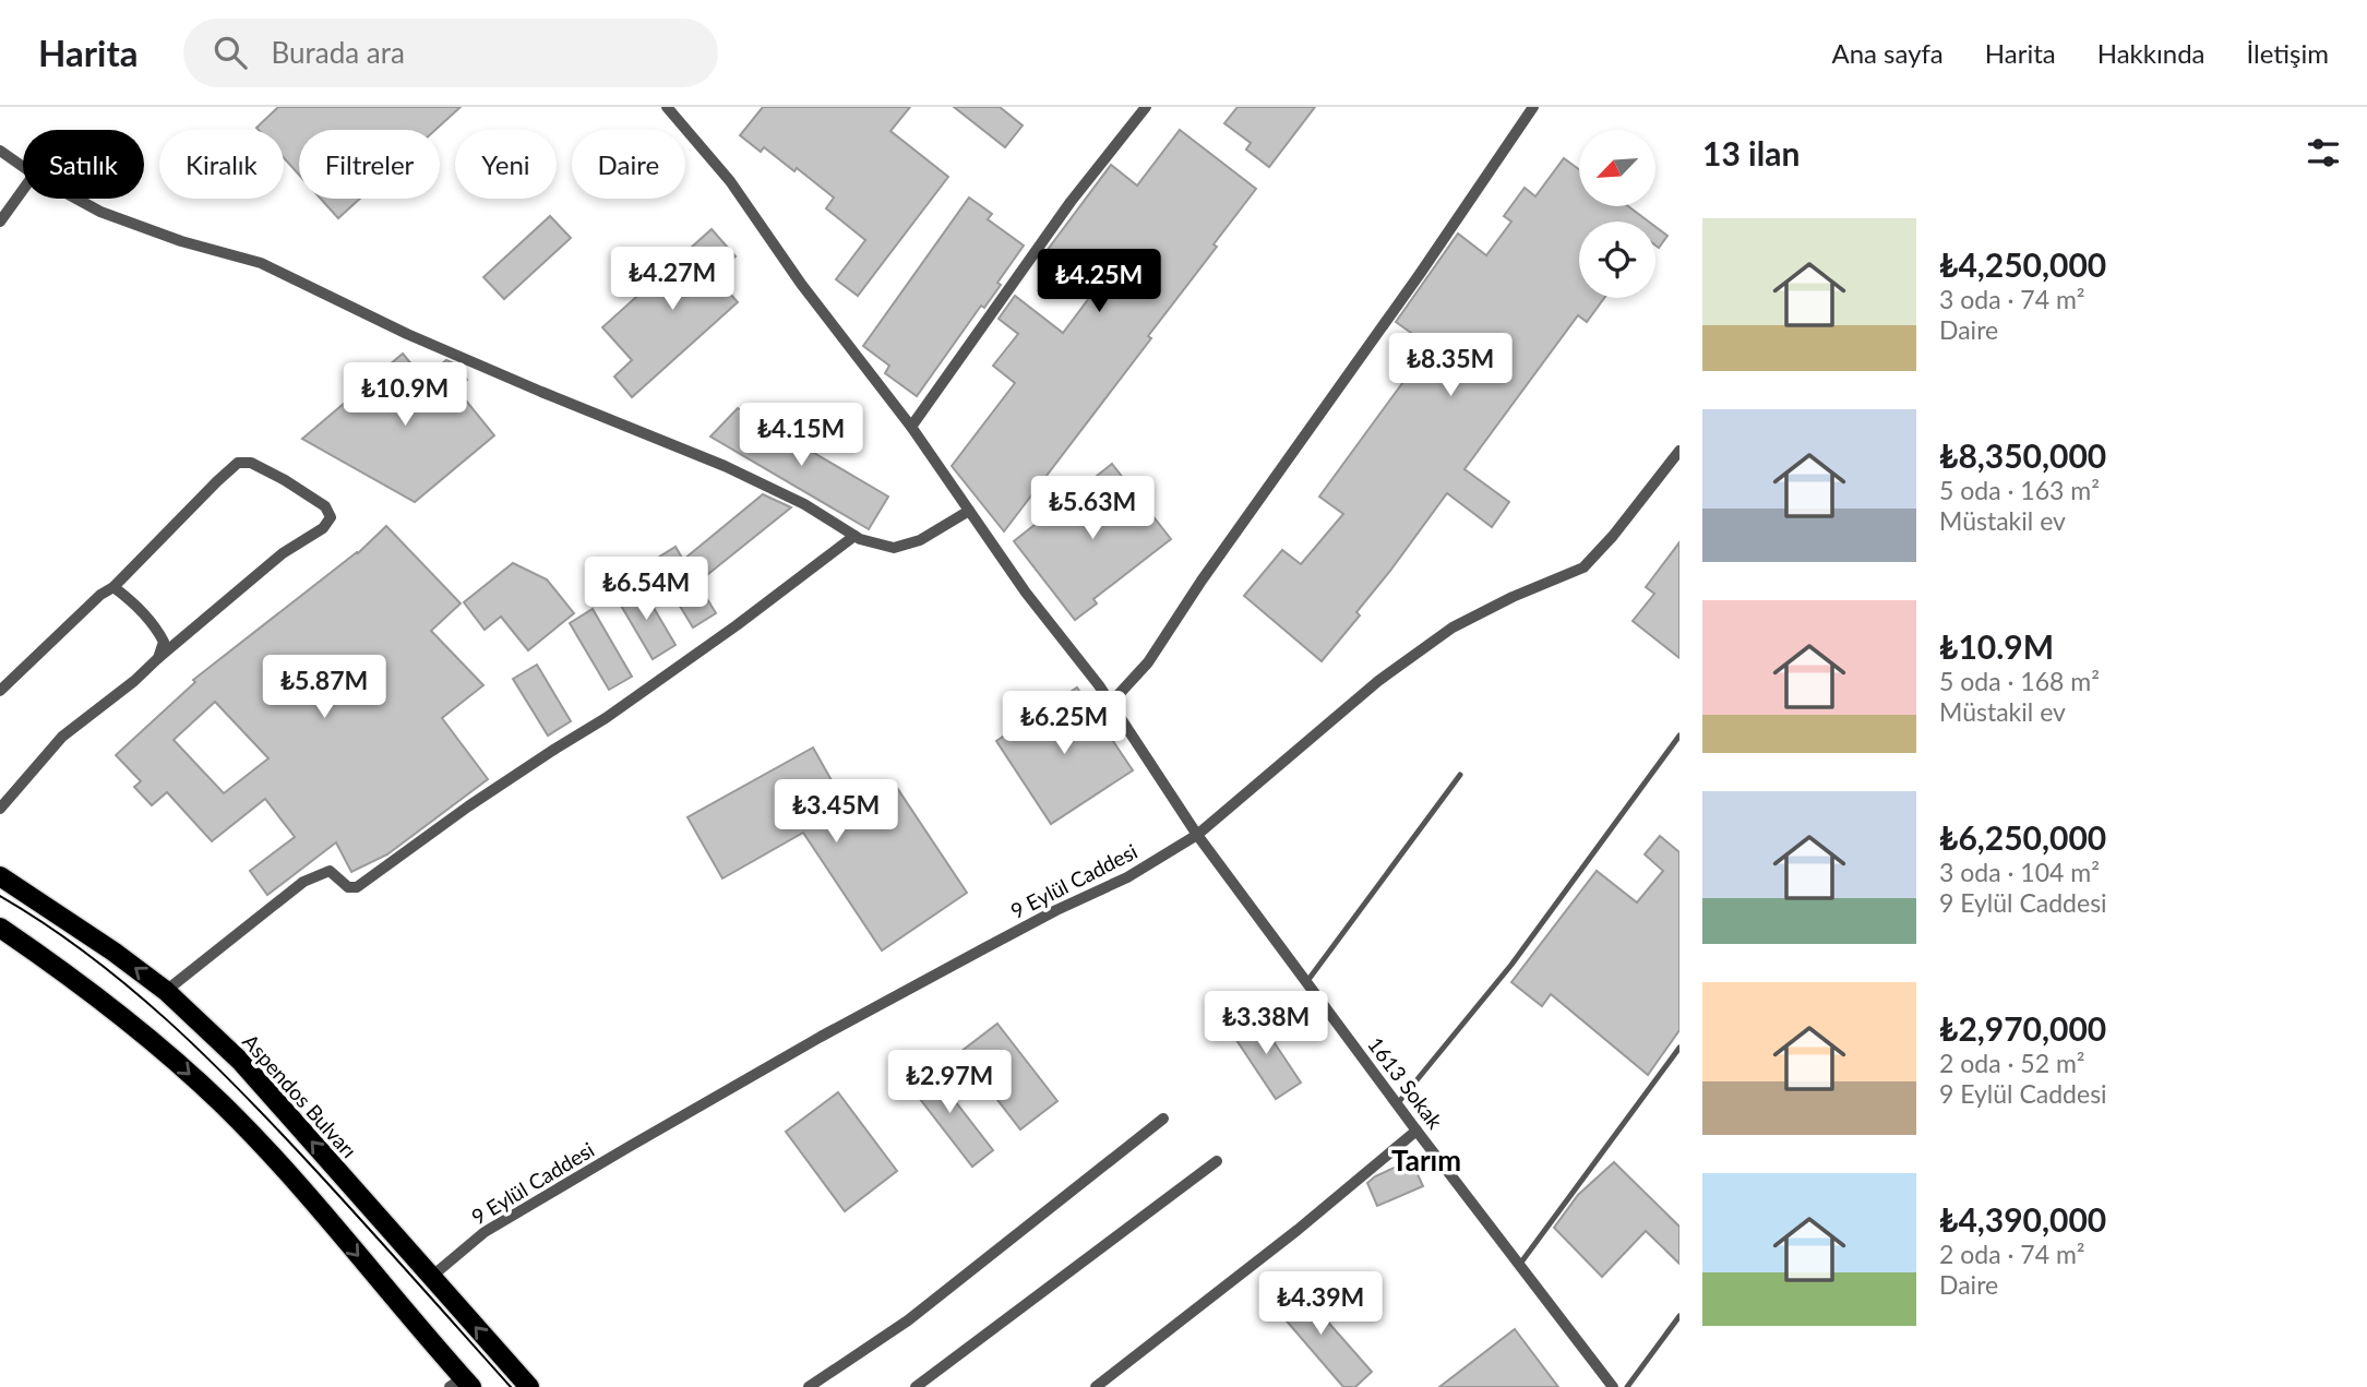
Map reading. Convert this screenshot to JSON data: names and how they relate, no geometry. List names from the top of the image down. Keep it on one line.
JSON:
{"streets":{"main road":["Aspendos Bulvarı"],"street":["9 Eylül Caddesi","1613 Sokak"]},"crossings":[["9 Eylül Caddesi","1613 Sokak"],["9 Eylül Caddesi","Aspendos Bulvarı"]],"districts":["Tarım"],"north":"bottom left","page":{"header":"Harita","search":"Burada ara","nav":["Ana sayfa","Harita","Hakkında","İletişim"],"heading":"13 ilan","chip":["Satılık","Kiralık","Filtreler","Yeni","Daire"],"list":[{"name":"₺4,250,000","note":"3 oda · 74 m² · Daire"},{"name":"₺8,350,000","note":"5 oda · 163 m² · Müstakil ev"},{"name":"₺10.9M","note":"5 oda · 168 m² · Müstakil ev"},{"name":"₺6,250,000","note":"3 oda · 104 m² · 9 Eylül Caddesi"},{"name":"₺2,970,000","note":"2 oda · 52 m² · 9 Eylül Caddesi"},{"name":"₺4,390,000","note":"2 oda · 74 m² · Daire"}],"price":["₺4.27M","₺4.25M","₺8.35M","₺10.9M","₺4.15M","₺5.63M","₺6.54M","₺5.87M","₺6.25M","₺3.45M","₺3.38M","₺2.97M","₺4.39M"]}}
